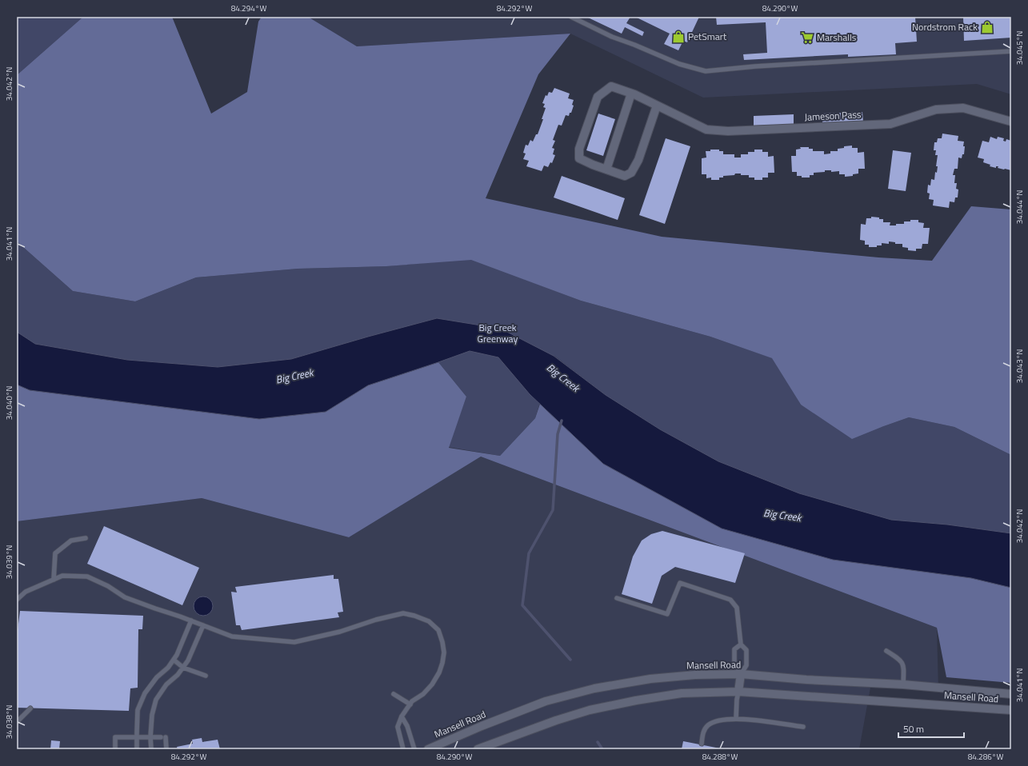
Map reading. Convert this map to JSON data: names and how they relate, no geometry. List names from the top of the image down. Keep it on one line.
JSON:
{"streets":{"main road":["Jameson Pass","Mansell Road"]},"water":["Big Creek"],"parks":["Big Creek Greenway"],"places":{"shop":["Nordstrom Rack","PetSmart"],"supermarket":["Marshalls"]},"scale_bar":"50 m","coordinates":["84.294°W","84.292°W","84.290°W","34.045°N","34.042°N","34.044°N","34.041°N","34.043°N","34.040°N","34.039°N","34.038°N","84.288°W","84.286°W"]}
